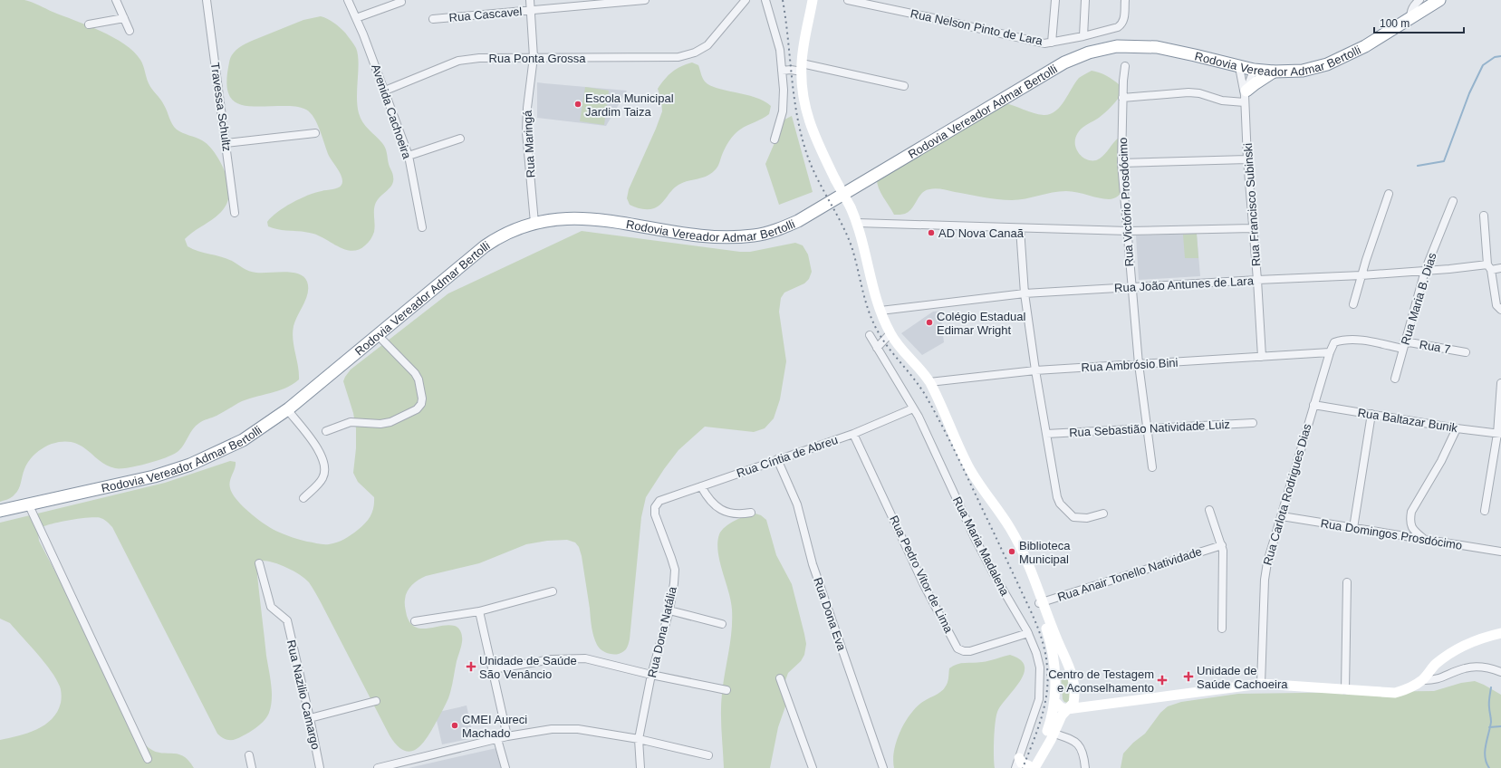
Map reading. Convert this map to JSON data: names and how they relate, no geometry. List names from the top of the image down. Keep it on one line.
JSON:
{"streets":{"highway":["Rodovia Vereador Admar Bertolli"],"street":["Rua Cascavel","Rua Nelson Pinto de Lara","Rua Ponta Grossa","Travessa Schultz","Avenida Cachoeira","Rua Maringá","Rua Victório Prosdócimo","Rua Francisco Subinski","Rua João Antunes de Lara","Rua Maria B. Dias","Rua 7","Rua Ambrósio Bini","Rua Baltazar Bunik","Rua Sebastião Natividade Luiz","Rua Cíntia de Abreu","Rua Carlota Rodrigues Dias","Rua Domingos Prosdócimo","Rua Maria Madalena","Rua Pedro Vitor de Lima","Rua Anair Tonello Natividade","Rua Dona Eva","Rua Dona Natália","Rua Nazilio Camargo"]},"crossings":[["Rua Cascavel","Rua Maringá"],["Rodovia Vereador Admar Bertolli","Rua Maringá"],["Rodovia Vereador Admar Bertolli","Rua Francisco Subinski"],["Rua Ponta Grossa","Avenida Cachoeira"],["Rua Ponta Grossa","Rua Maringá"],["Rua Victório Prosdócimo","Rua João Antunes de Lara"],["Rua Victório Prosdócimo","Rua Ambrósio Bini"],["Rua Victório Prosdócimo","Rua Sebastião Natividade Luiz"],["Rua Francisco Subinski","Rua João Antunes de Lara"],["Rua Francisco Subinski","Rua Ambrósio Bini"],["Rua João Antunes de Lara","Rua Maria B. Dias"],["Rua Maria B. Dias","Rua 7"],["Rua 7","Rua Ambrósio Bini"],["Rua 7","Rua Carlota Rodrigues Dias"],["Rua Ambrósio Bini","Rua Carlota Rodrigues Dias"],["Rua Baltazar Bunik","Rua Carlota Rodrigues Dias"],["Rua Cíntia de Abreu","Rua Maria Madalena"],["Rua Cíntia de Abreu","Rua Pedro Vitor de Lima"],["Rua Cíntia de Abreu","Rua Dona Eva"],["Rua Cíntia de Abreu","Rua Dona Natália"],["Rua Carlota Rodrigues Dias","Rua Domingos Prosdócimo"],["Rua Maria Madalena","Rua Pedro Vitor de Lima"]],"places":{"other":["Escola Municipal Jardim Taiza","AD Nova Canaã","Colégio Estadual Edimar Wright","Biblioteca Municipal","CMEI Aureci Machado"],"health":["Unidade de Saúde São Venâncio","Unidade de Saúde Cachoeira","Centro de Testagem e Aconselhamento"]},"scale_bar":"100 m"}
